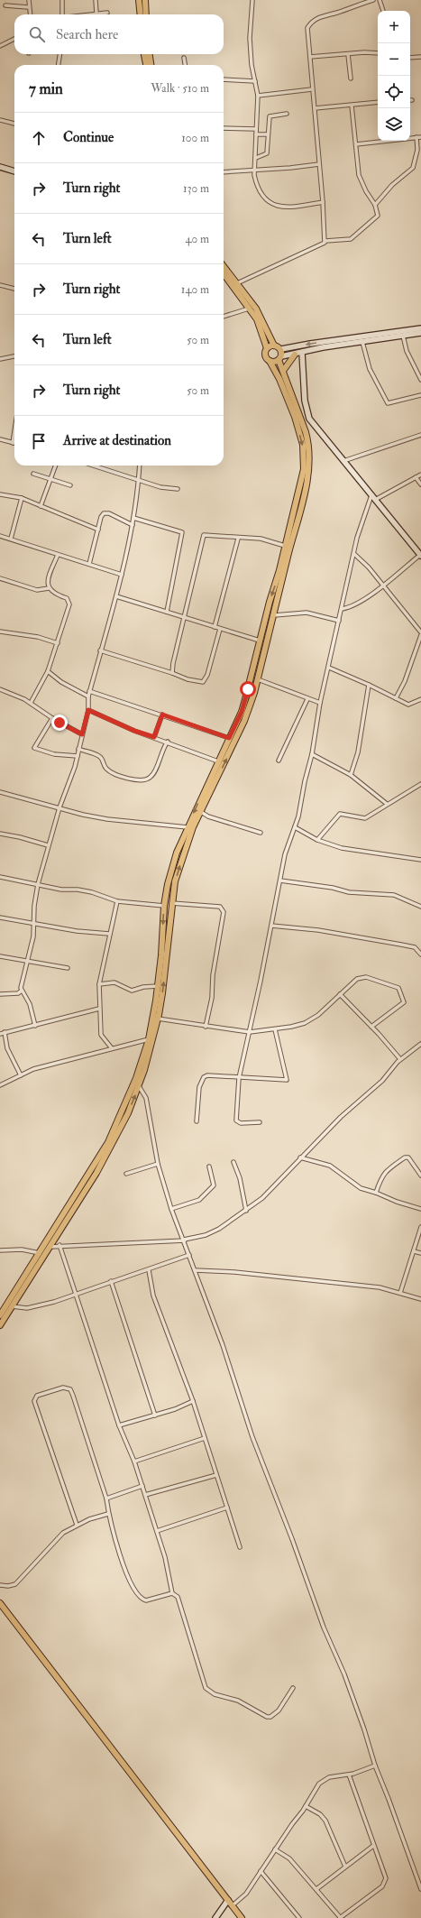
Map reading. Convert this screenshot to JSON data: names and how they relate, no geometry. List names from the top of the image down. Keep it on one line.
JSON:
{"page":{"map_buttons":["+","−"],"search":"Search here","heading":["7 min","Walk · 510 m"],"list":[["Continue","100 m"],["Turn right","130 m"],["Turn left","40 m"],["Turn right","140 m"],["Turn left","50 m"],["Turn right","50 m"],"Arrive at destination"]}}
